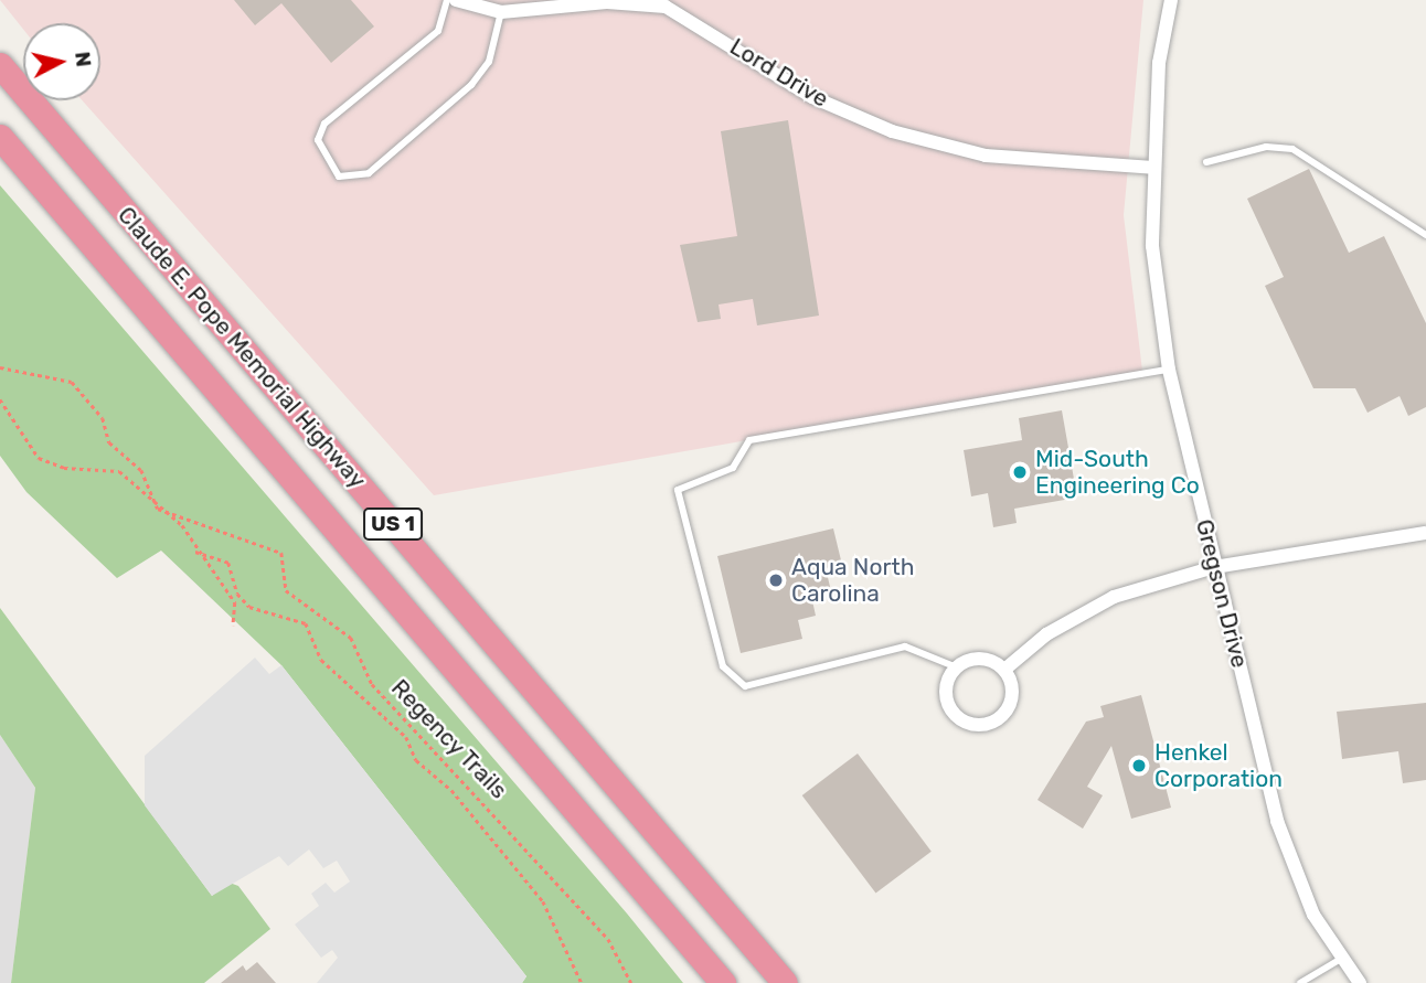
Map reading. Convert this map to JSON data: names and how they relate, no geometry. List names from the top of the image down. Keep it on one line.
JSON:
{"streets":{"highway":["Claude E. Pope Memorial Highway","US 1"],"street":["Lord Drive","Gregson Drive"],"path":["Regency Trails"]},"crossings":[["Lord Drive","Gregson Drive"]],"places":["Mid-South Engineering Co","Aqua North Carolina","Henkel Corporation"],"north":"right"}
